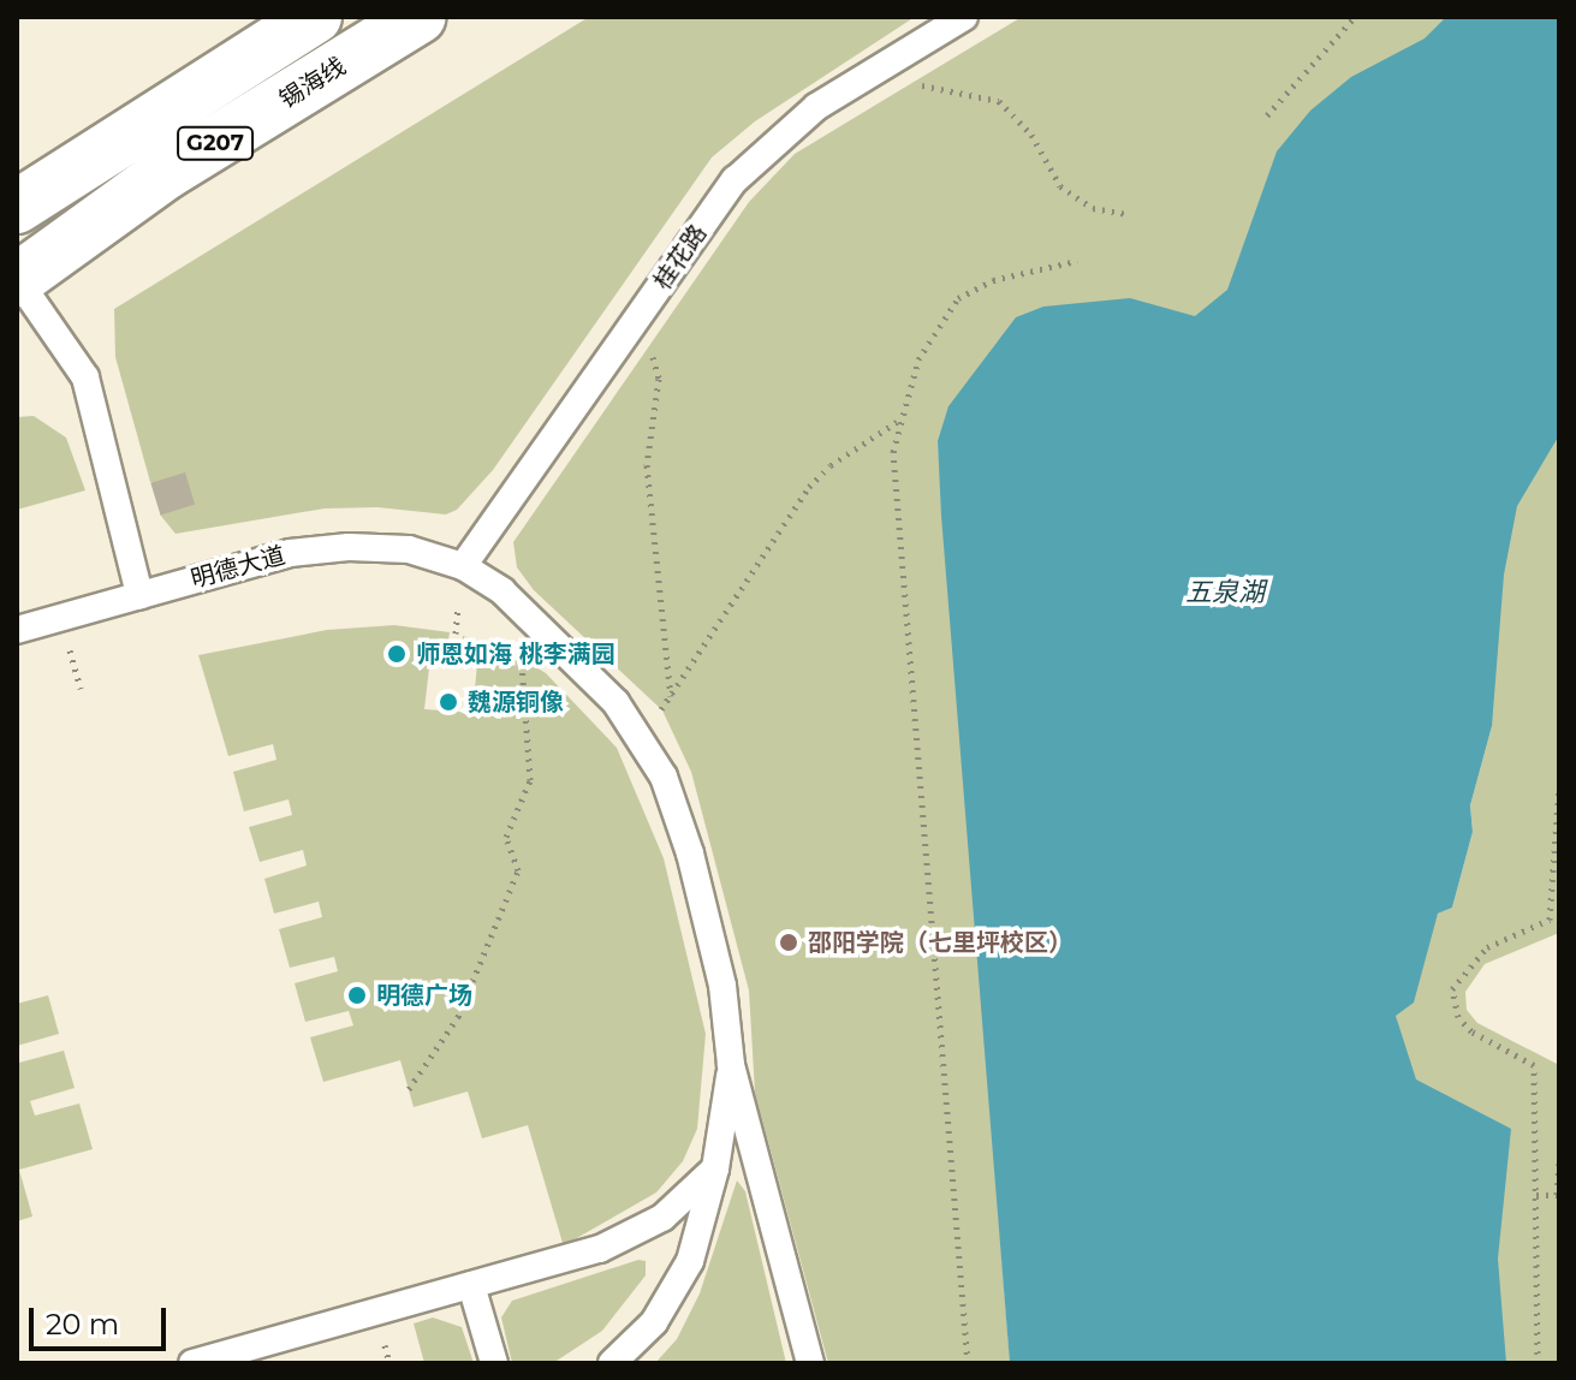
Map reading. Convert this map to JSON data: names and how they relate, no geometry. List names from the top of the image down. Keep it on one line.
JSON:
{"streets":{"highway":["锡海线","G207"],"lane":["桂花路","明德大道"]},"crossings":[["桂花路","明德大道"]],"water":["五泉湖"],"places":["师恩如海 桃李满园","魏源铜像","邵阳学院（七里坪校区）","明德广场"],"scale_bar":"20 m"}
